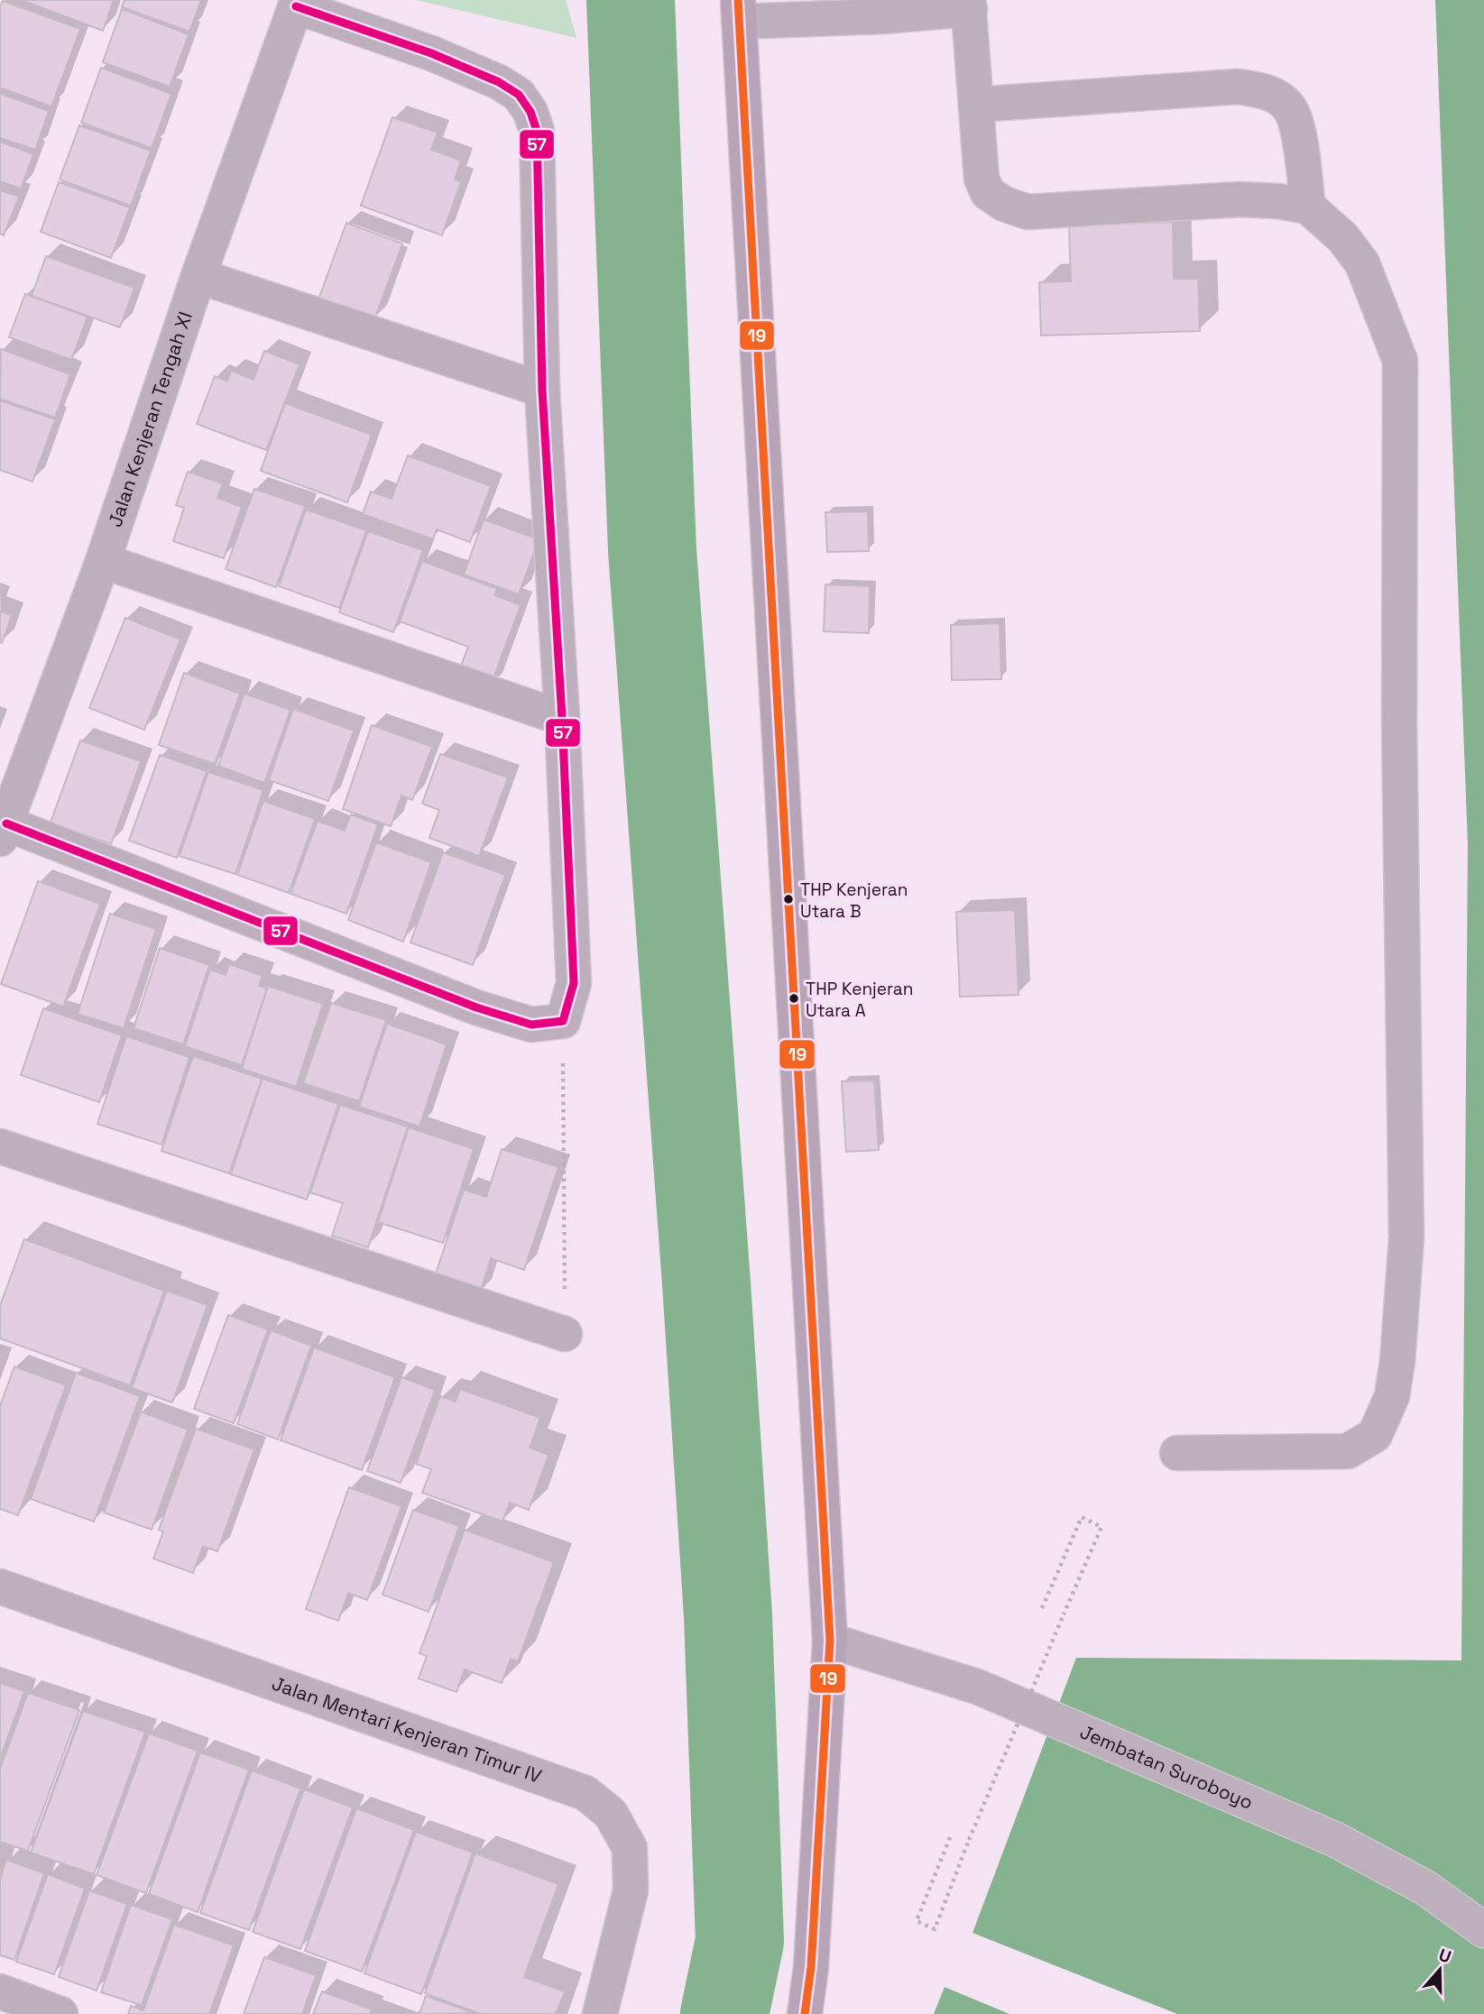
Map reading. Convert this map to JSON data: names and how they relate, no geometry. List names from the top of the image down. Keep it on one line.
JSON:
{"streets":{"street":["Jalan Kenjeran Tengah XI","Jalan Mentari Kenjeran Timur IV","Jembatan Suroboyo"]},"places":["THP Kenjeran Utara B","THP Kenjeran Utara A"],"lines":["transit line 19","transit line 57"],"north":"top"}
